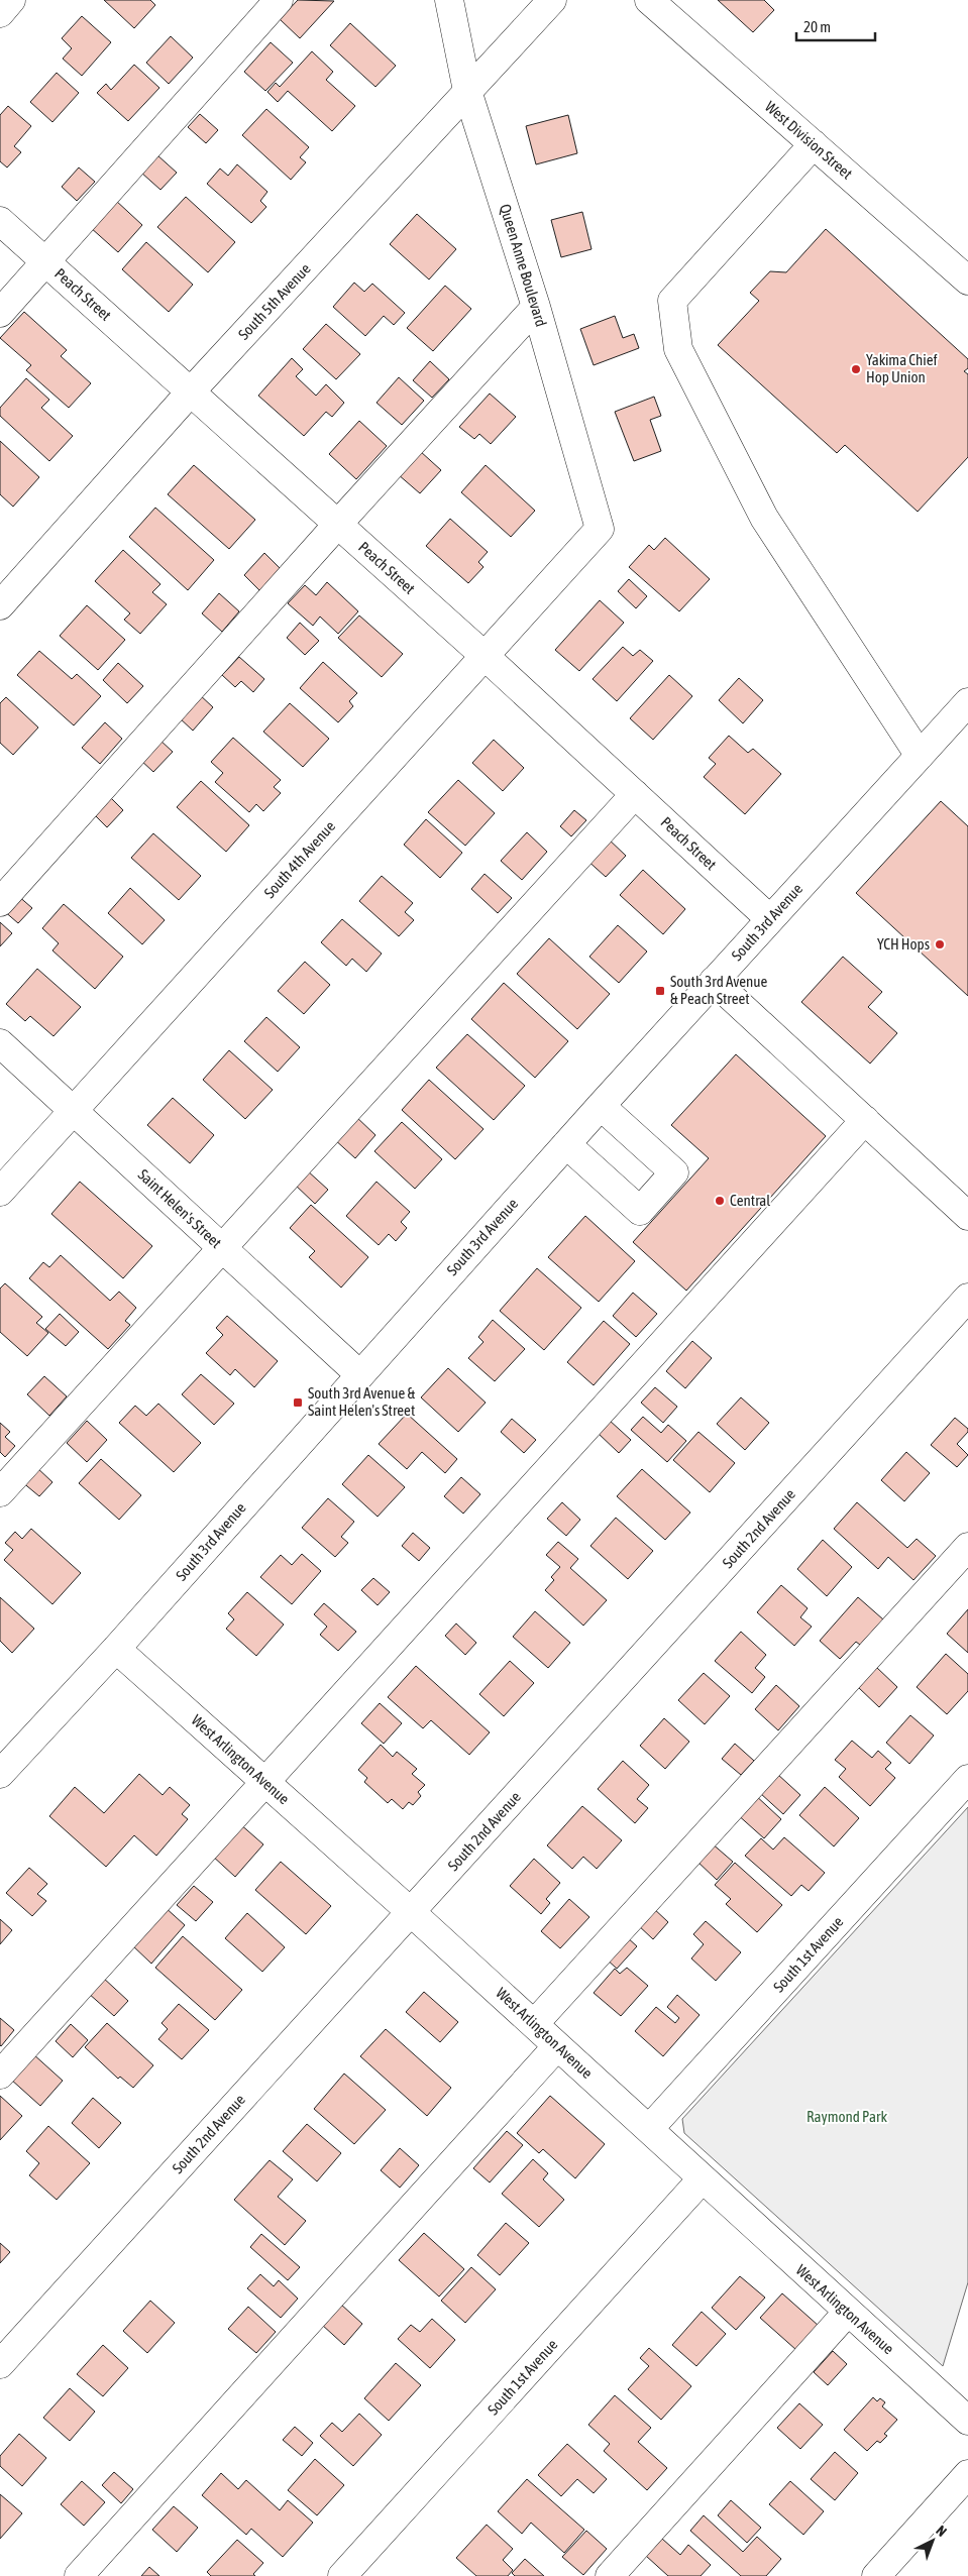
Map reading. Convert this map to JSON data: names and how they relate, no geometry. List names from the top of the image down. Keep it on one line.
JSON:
{"streets":{"street":["West Division Street","Queen Anne Boulevard","Peach Street","South 5th Avenue","South 4th Avenue","South 3rd Avenue","Saint Helen's Street","South 2nd Avenue","West Arlington Avenue","South 1st Avenue"]},"crossings":[["Queen Anne Boulevard","South 5th Avenue"],["Queen Anne Boulevard","South 4th Avenue"],["Peach Street","South 5th Avenue"],["Peach Street","South 4th Avenue"],["Peach Street","South 3rd Avenue"],["South 4th Avenue","Saint Helen's Street"],["South 3rd Avenue","Saint Helen's Street"],["South 3rd Avenue","West Arlington Avenue"],["South 2nd Avenue","West Arlington Avenue"],["West Arlington Avenue","South 1st Avenue"]],"parks":["Raymond Park"],"places":{"other":["Yakima Chief Hop Union","YCH Hops","Central"],"transit":["South 3rd Avenue & Peach Street","South 3rd Avenue & Saint Helen's Street"]},"scale_bar":"20 m","north":"top right"}
